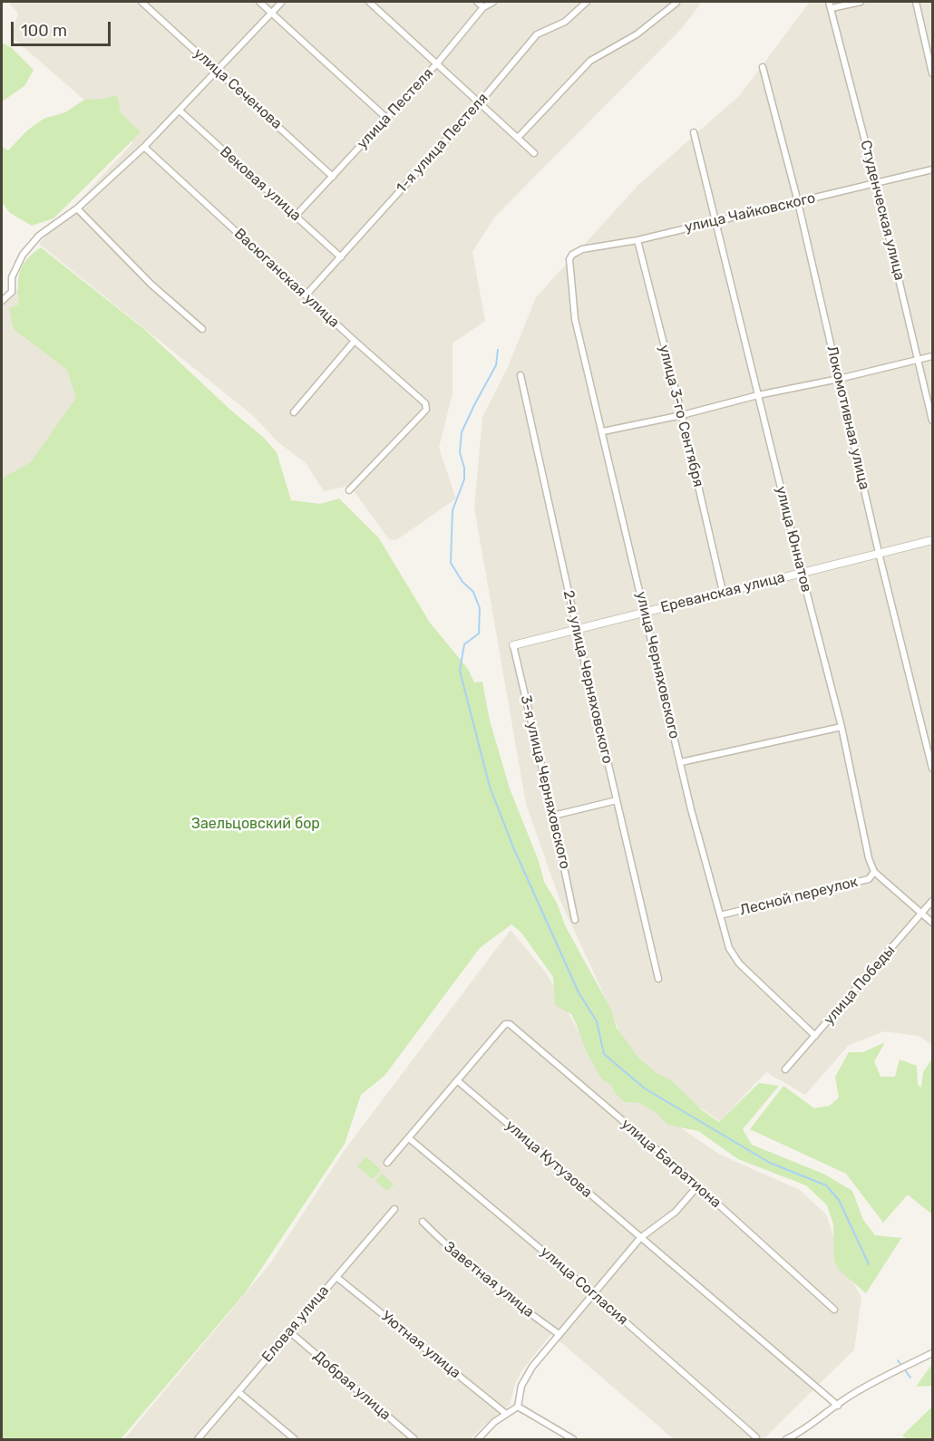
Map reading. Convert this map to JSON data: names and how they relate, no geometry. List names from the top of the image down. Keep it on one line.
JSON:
{"streets":{"street":["улица Сеченова","улица Пестеля","1-я улица Пестеля","Вековая улица","Студенческая улица","улица Чайковского","Васюганская улица","улица 3-го Сентября","Локомотивная улица","улица Юннатов","Ереванская улица","улица Черняховского","2-я улица Черняховского","3-я улица Черняховского","Лесной переулок","улица Победы","улица Кутузова","улица Багратиона","Заветная улица","улица Согласия","Еловая улица","Уютная улица","Добрая улица"]},"crossings":[["улица Сеченова","улица Пестеля"],["улица Пестеля","Вековая улица"],["1-я улица Пестеля","Вековая улица"],["1-я улица Пестеля","Васюганская улица"],["Студенческая улица","улица Чайковского"],["улица Чайковского","улица 3-го Сентября"],["улица Чайковского","Локомотивная улица"],["улица Чайковского","улица Юннатов"],["улица Чайковского","улица Черняховского"],["улица 3-го Сентября","Ереванская улица"],["Локомотивная улица","Ереванская улица"],["улица Юннатов","Ереванская улица"],["улица Юннатов","Лесной переулок"],["Ереванская улица","улица Черняховского"],["Ереванская улица","2-я улица Черняховского"],["Ереванская улица","3-я улица Черняховского"],["улица Черняховского","Лесной переулок"],["улица Черняховского","улица Победы"],["улица Кутузова","улица Багратиона"],["Еловая улица","Уютная улица"],["Еловая улица","Добрая улица"]],"parks":["Заельцовский бор"],"scale_bar":"100 m"}
